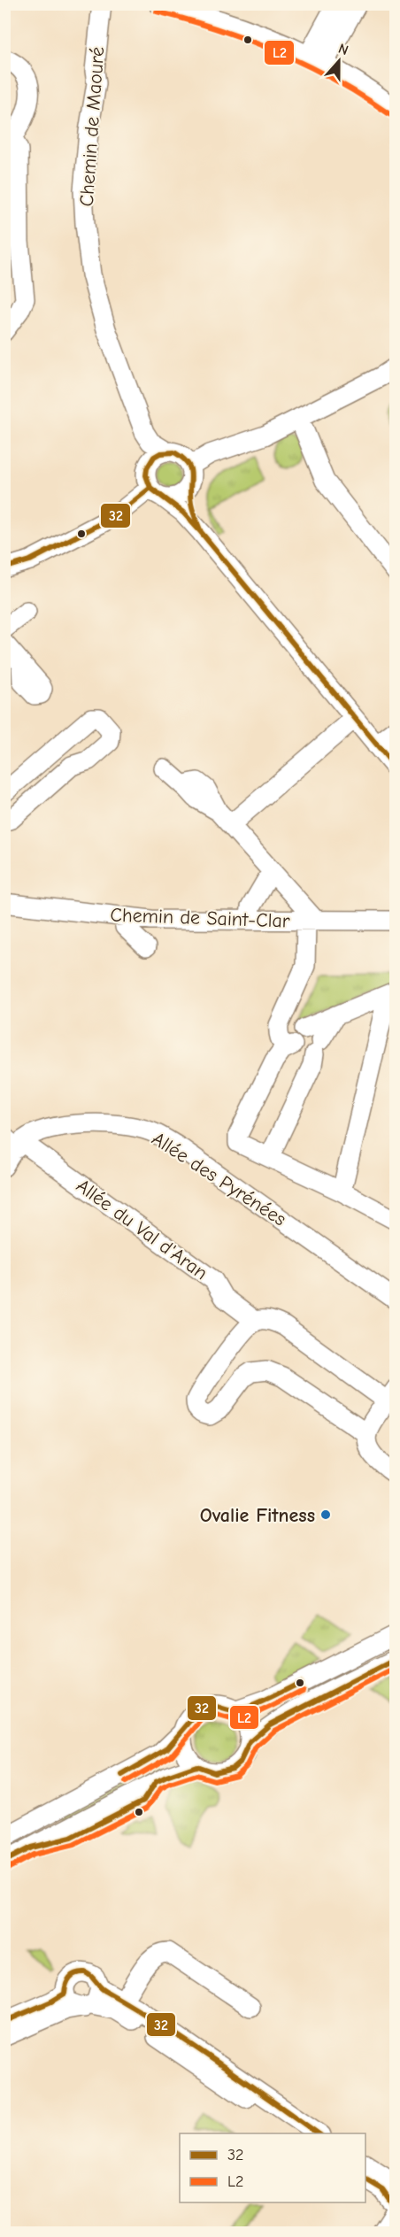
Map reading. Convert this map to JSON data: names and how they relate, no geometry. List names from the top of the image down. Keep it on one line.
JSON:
{"streets":{"street":["Chemin de Maouré","Chemin de Saint-Clar","Allée des Pyrénées","Allée du Val d'Aran"]},"crossings":[["Allée des Pyrénées","Allée du Val d'Aran"]],"places":["Ovalie Fitness"],"lines":["transit line L2","transit line 32"],"legend":["32","L2"],"north":"top"}
